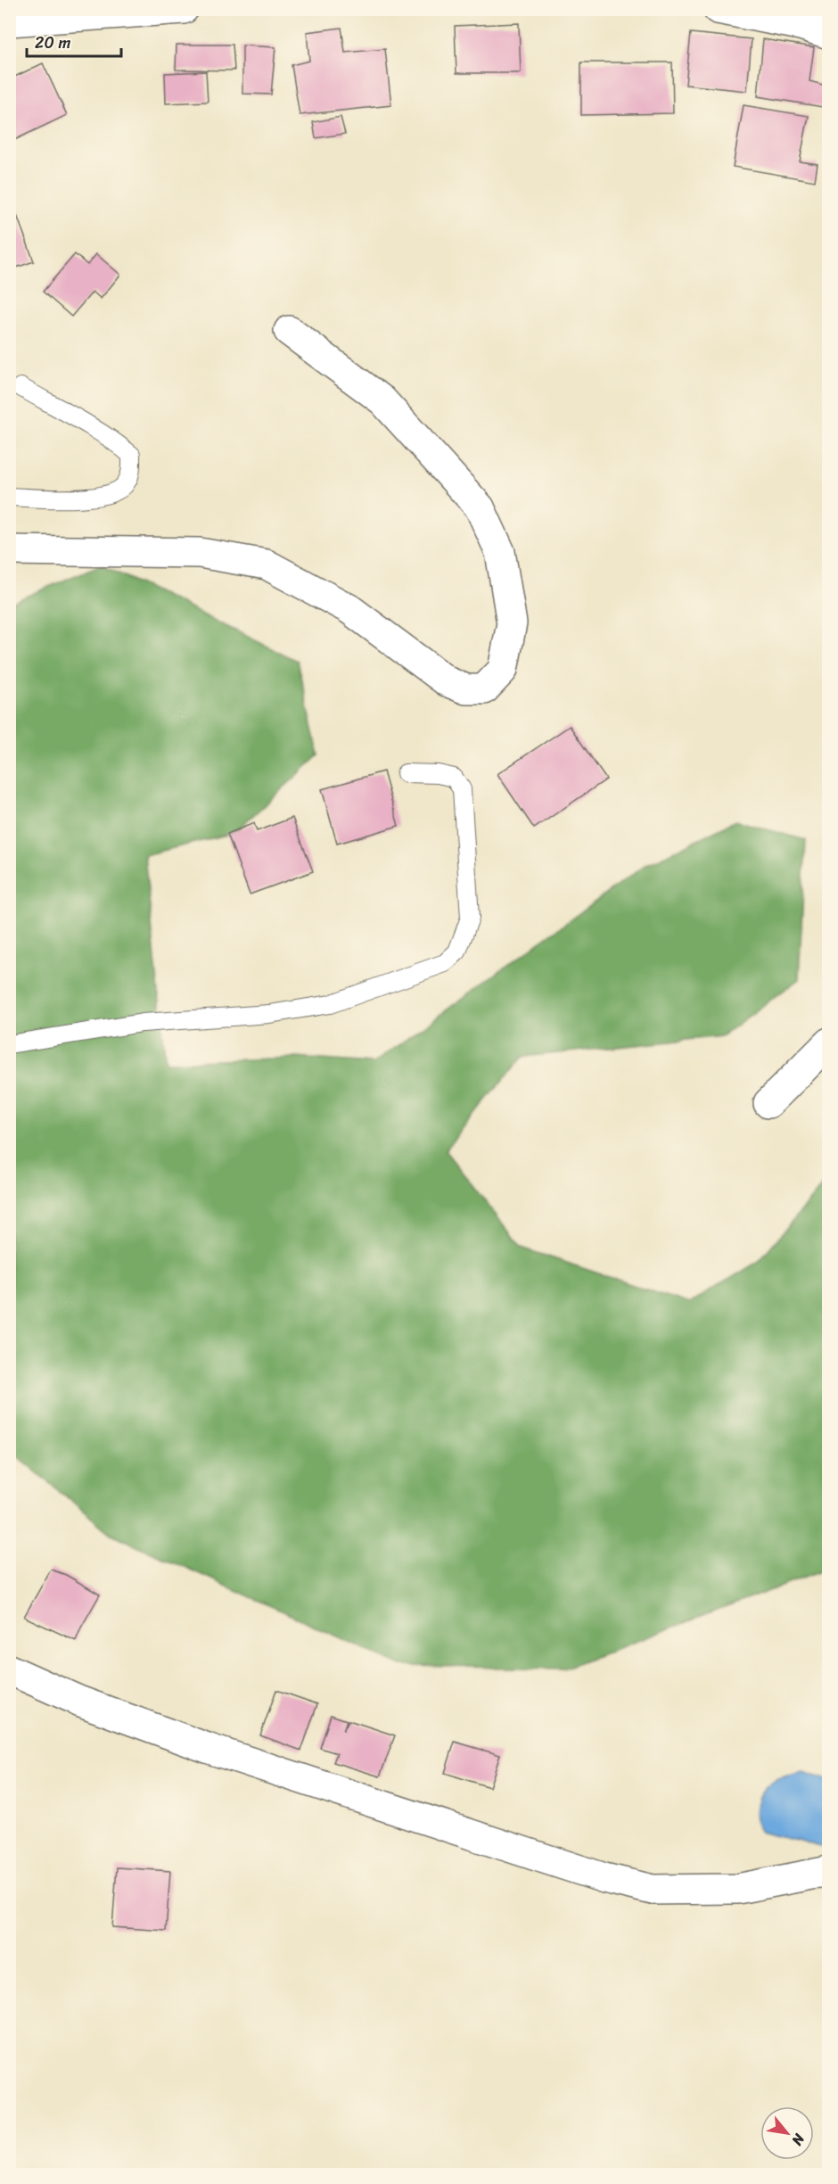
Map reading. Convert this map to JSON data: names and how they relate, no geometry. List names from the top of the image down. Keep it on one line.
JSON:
{"scale_bar":"20 m","north":"bottom right"}
